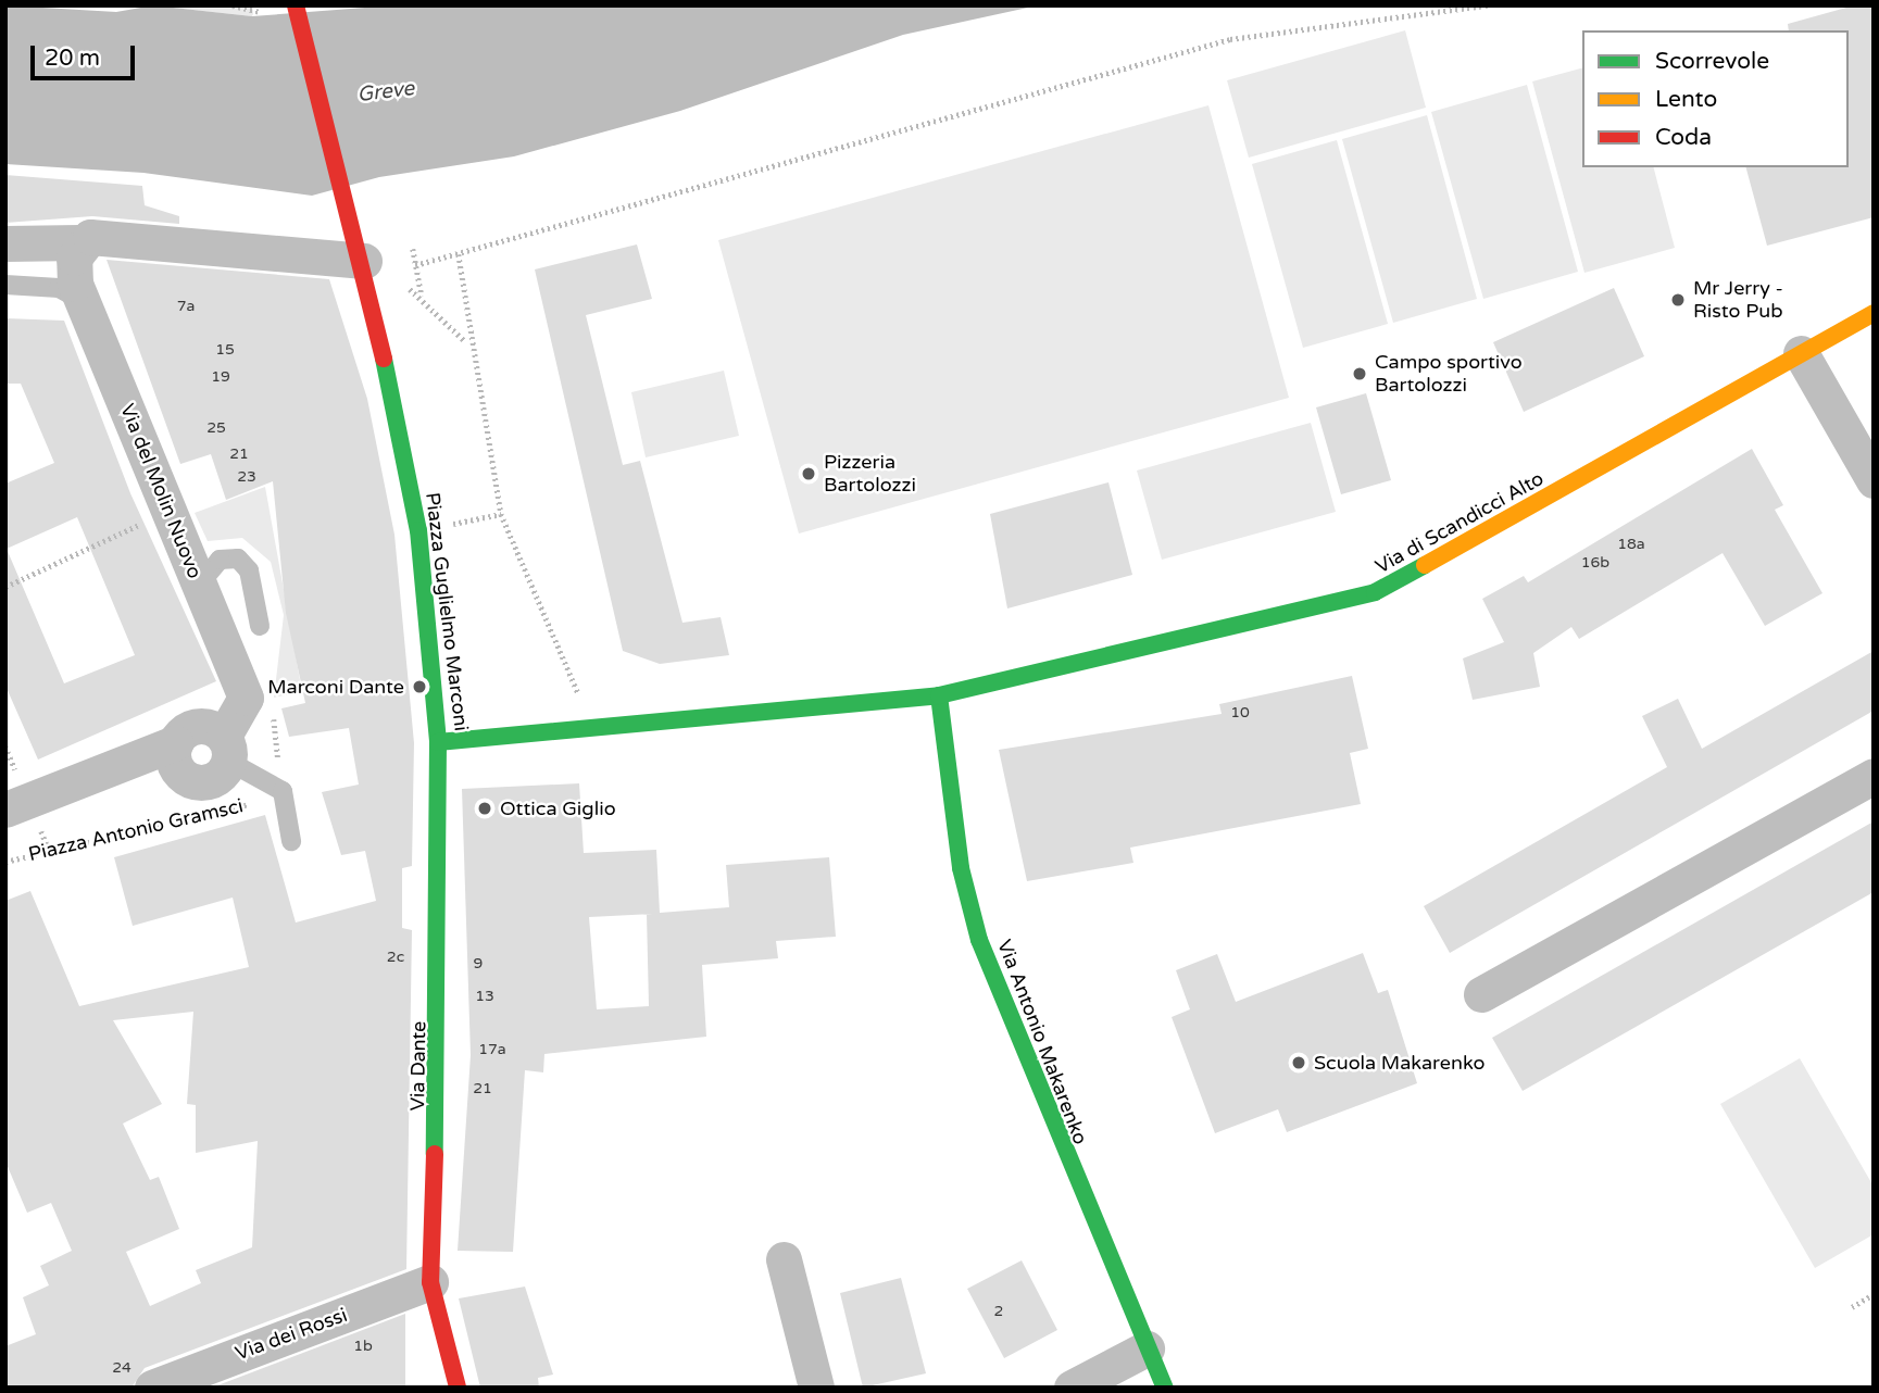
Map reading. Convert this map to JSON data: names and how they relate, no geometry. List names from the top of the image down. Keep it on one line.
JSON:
{"streets":{"street":["Via del Molin Nuovo","Via di Scandicci Alto","Piazza Guglielmo Marconi","Via Antonio Makarenko","Via Dante","Via dei Rossi"],"lane":["Piazza Antonio Gramsci"]},"crossings":[["Via del Molin Nuovo","Piazza Antonio Gramsci"],["Via di Scandicci Alto","Piazza Guglielmo Marconi"],["Via di Scandicci Alto","Via Antonio Makarenko"],["Piazza Guglielmo Marconi","Via Antonio Makarenko"],["Piazza Guglielmo Marconi","Via Dante"],["Via Dante","Via dei Rossi"]],"water":["Greve"],"places":["Mr Jerry - Risto Pub","Campo sportivo Bartolozzi","Pizzeria Bartolozzi","Marconi Dante","Ottica Giglio","Scuola Makarenko"],"house_numbers":["7a","15","19","25","21","23","18a","16b","10","2c","9","13","17a","21","2","1b","24"],"legend":["Scorrevole","Lento","Coda"],"scale_bar":"20 m"}
